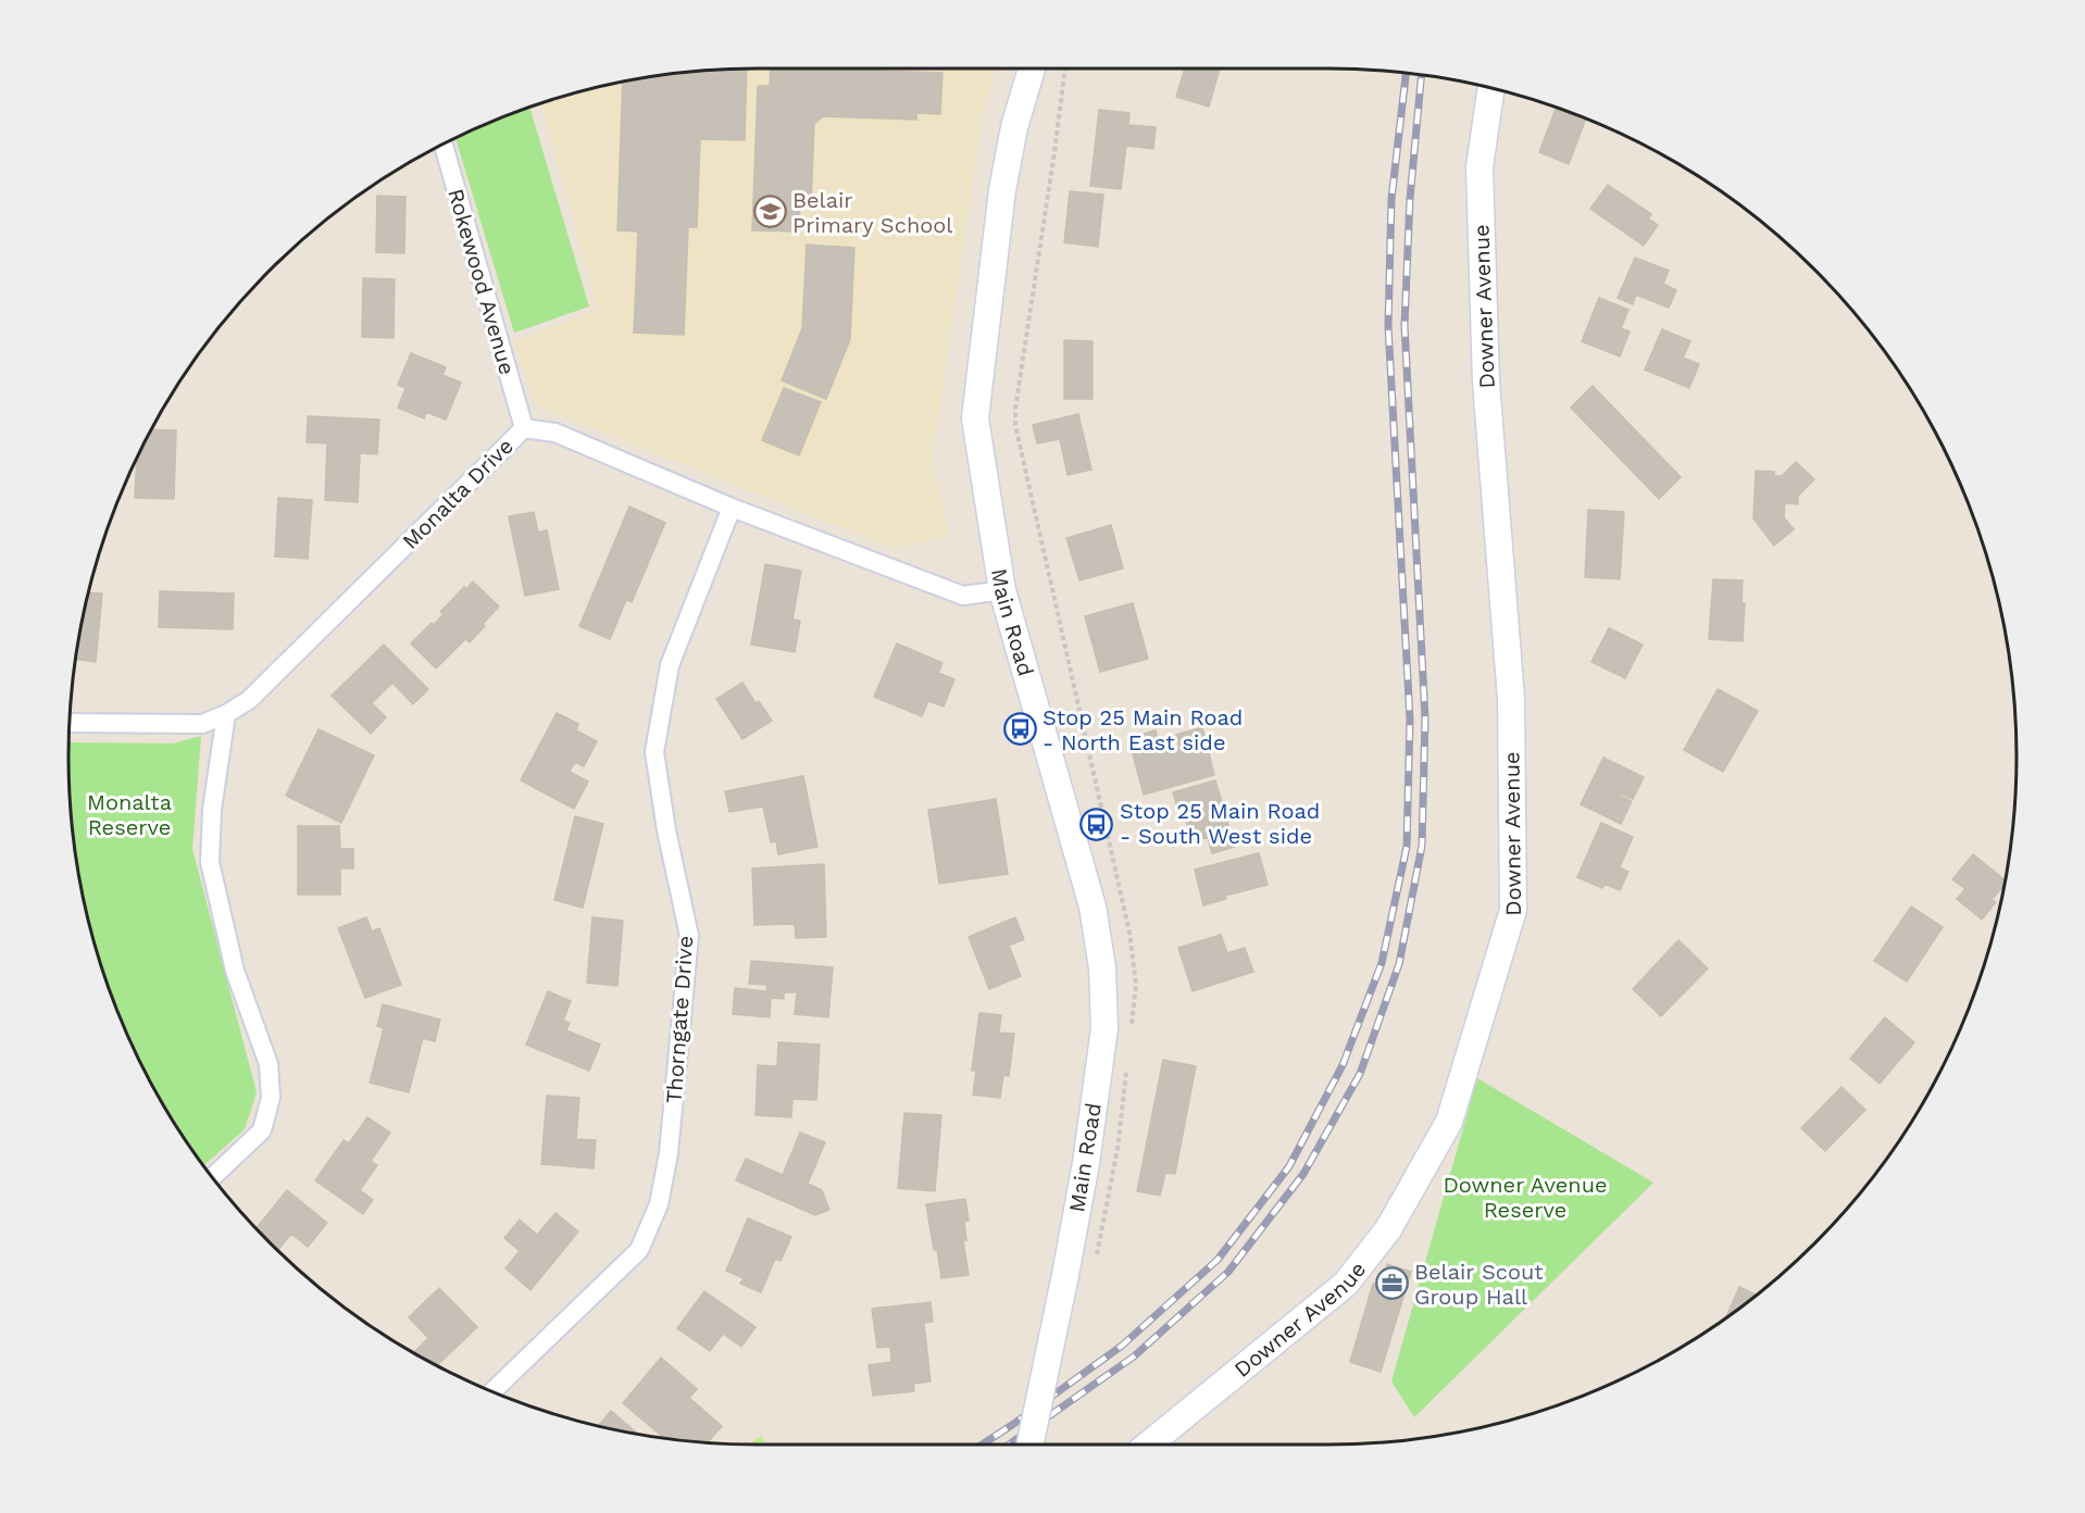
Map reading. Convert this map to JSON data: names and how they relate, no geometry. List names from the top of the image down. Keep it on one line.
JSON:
{"streets":{"street":["Rokewood Avenue","Downer Avenue","Monalta Drive","Main Road","Thorngate Drive"]},"crossings":[["Rokewood Avenue","Monalta Drive"],["Monalta Drive","Main Road"],["Monalta Drive","Thorngate Drive"]],"parks":["Monalta Reserve","Downer Avenue Reserve"],"places":{"school or university":["Belair Primary School"],"bus stop":["Stop 25 Main Road - North East side","Stop 25 Main Road - South West side"],"office":["Belair Scout Group Hall"]}}
